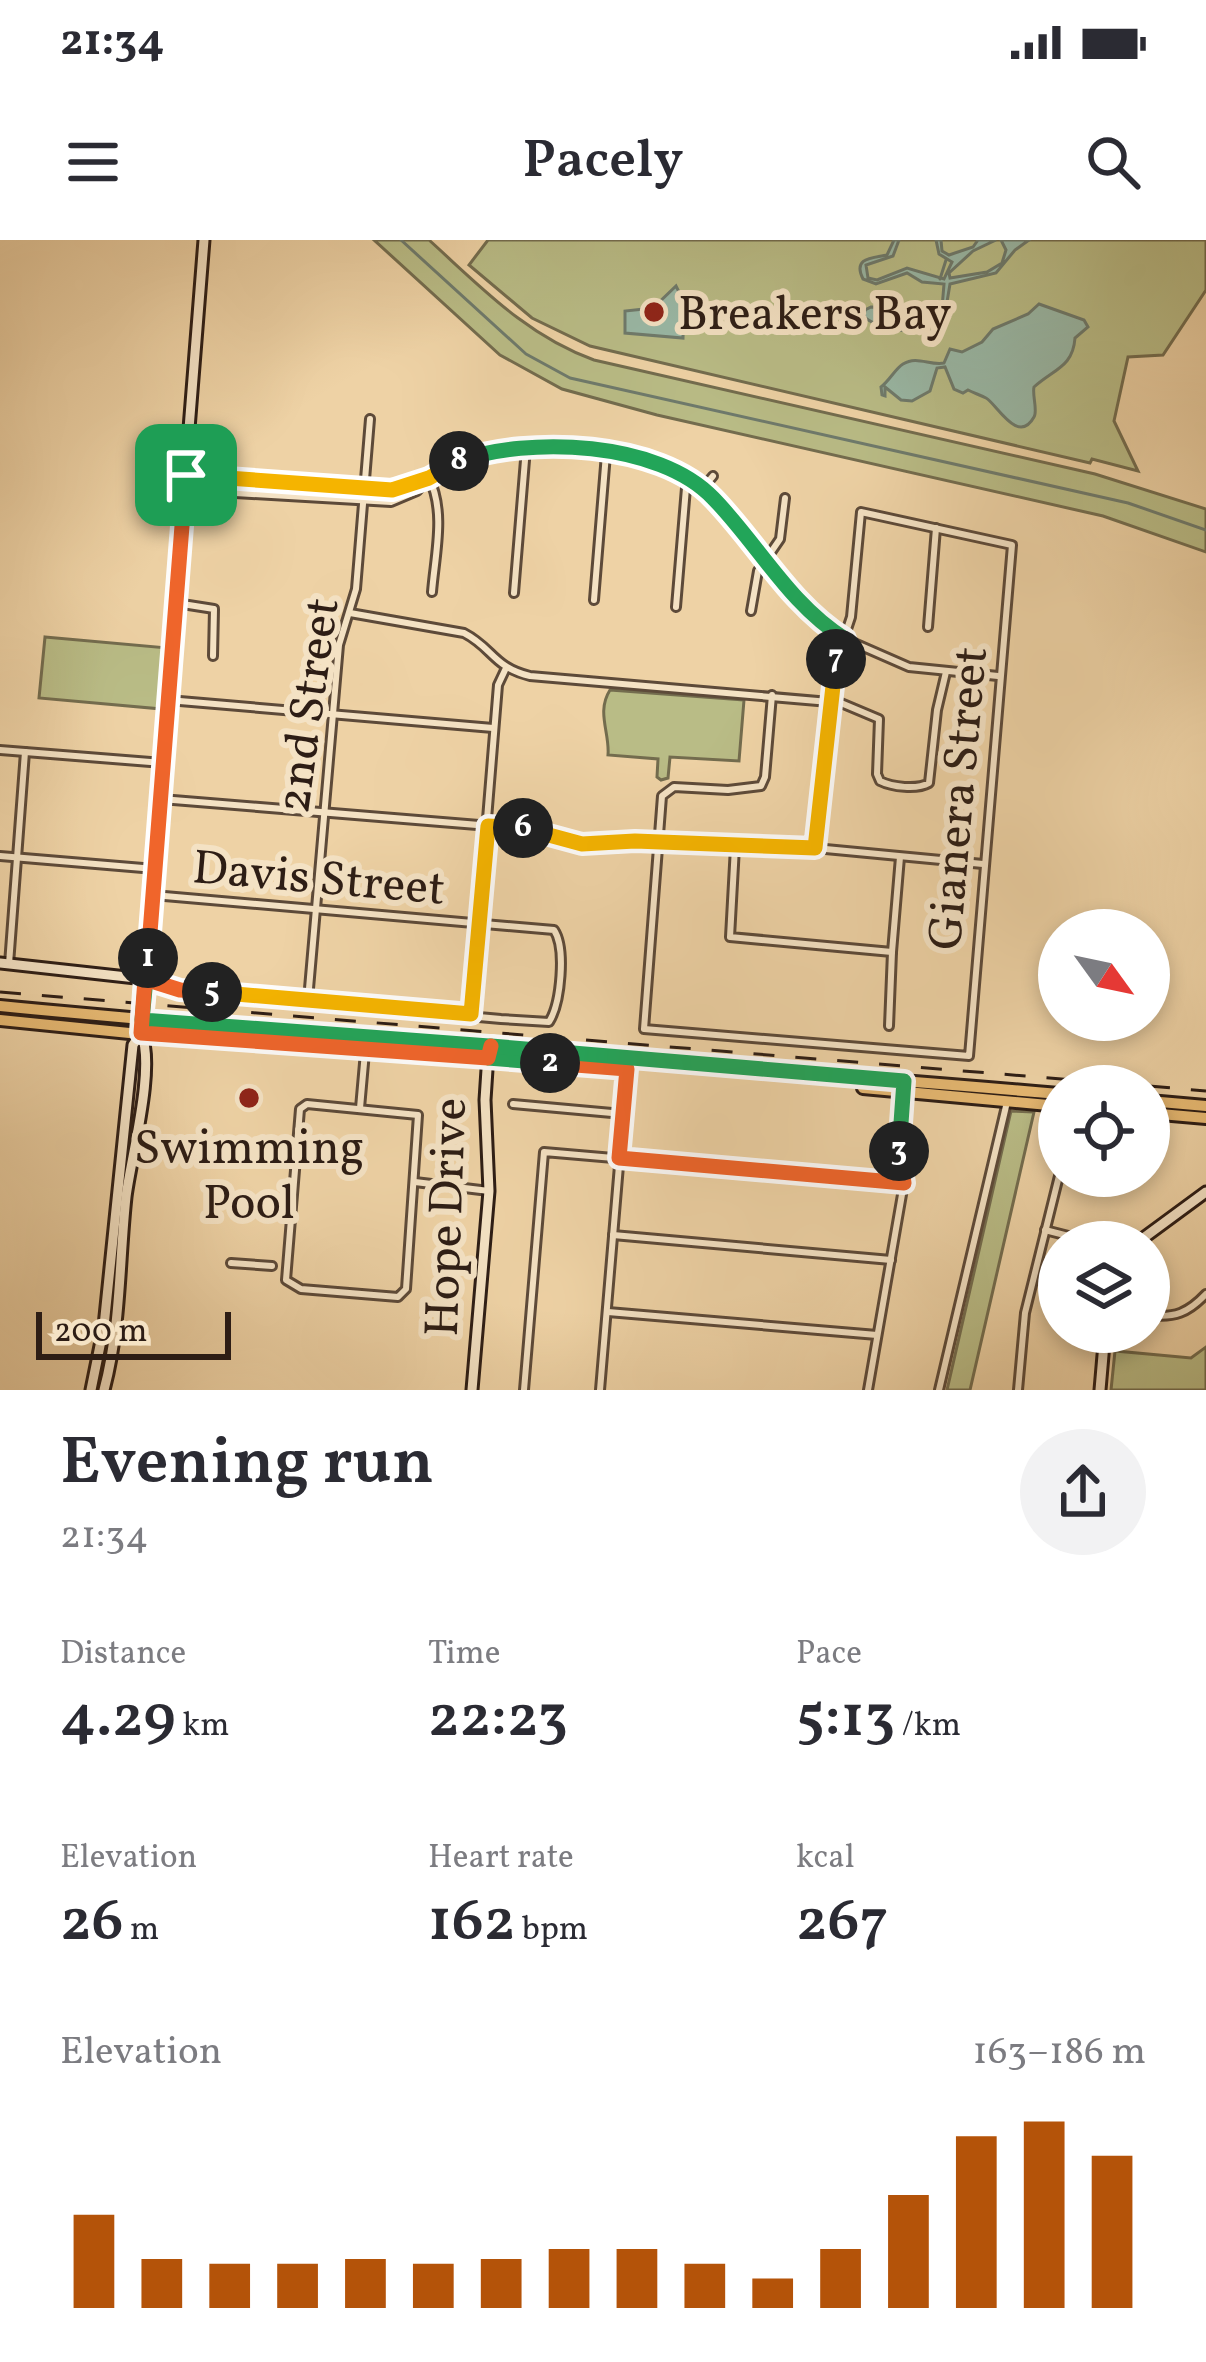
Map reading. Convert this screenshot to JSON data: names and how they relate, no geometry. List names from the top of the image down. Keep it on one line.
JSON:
{"streets":{"street":["2nd Street","Gianera Street","Davis Street","Hope Drive"]},"crossings":[["2nd Street","Davis Street"]],"places":["Breakers Bay","Swimming Pool"],"scale_bar":"200 m","north":"bottom right","page":{"status":"21:34","header":"Pacely","pins":["8","7","6","1","5","2","3"],"scale":"200 m","heading":["Evening run","21:34"],"stats":[["Distance","4.29 km"],["Time","22:23"],["Pace","5:13 /km"],["Elevation","26 m"],["Heart rate","162 bpm"],["kcal","267"]],"chart":["Elevation","163–186 m"]}}
